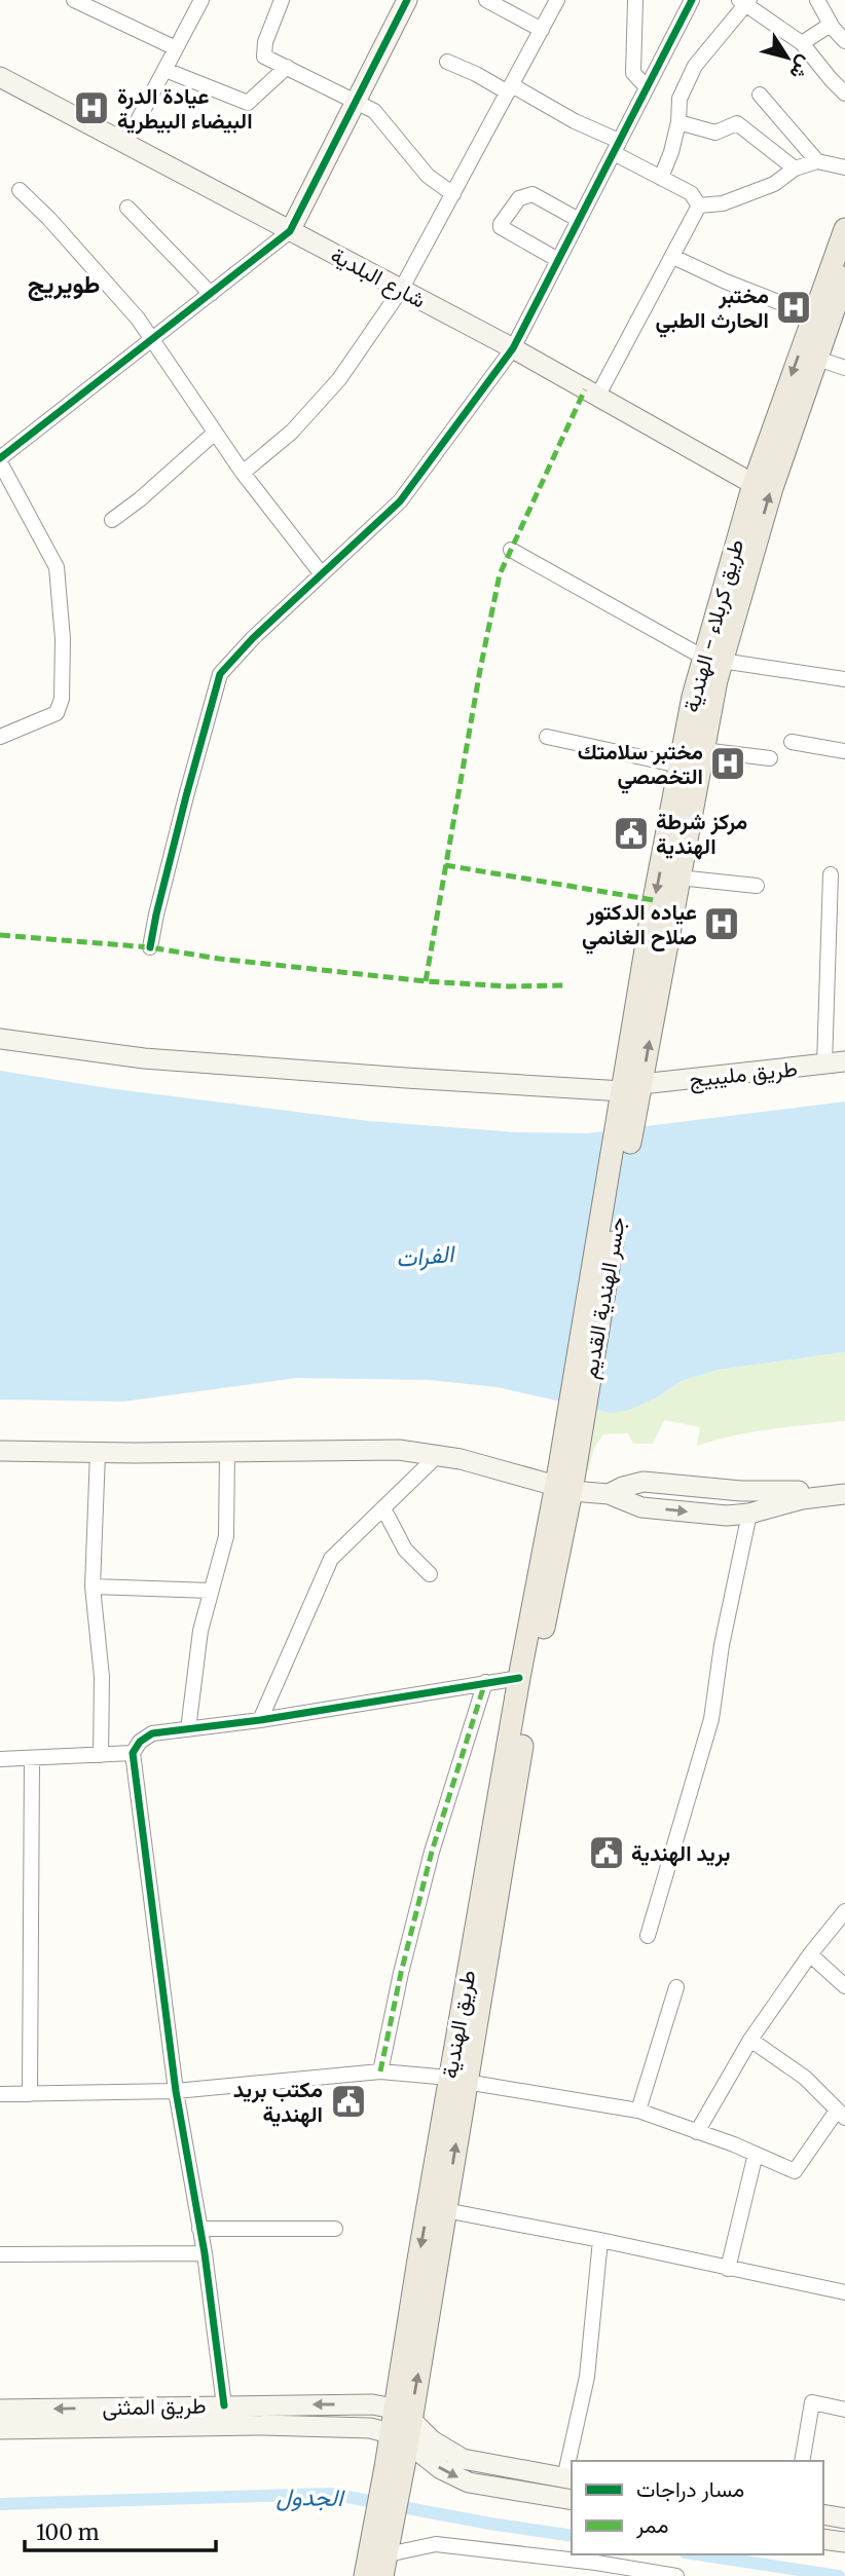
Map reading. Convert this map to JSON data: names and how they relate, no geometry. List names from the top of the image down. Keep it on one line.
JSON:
{"streets":{"main road":["طريق كربلاء - الهندية","جسر الهندية القديم","طريق الهندية"],"street":["شارع البلدية","طريق مليبيج","طريق المثنى"]},"crossings":[["شارع البلدية","طريق كربلاء - الهندية"],["طريق كربلاء - الهندية","طريق مليبيج"],["طريق كربلاء - الهندية","جسر الهندية القديم"],["جسر الهندية القديم","طريق الهندية"],["طريق الهندية","طريق المثنى"]],"districts":["طويريج"],"water":["الفرات","الجدول"],"places":{"hospital":["عيادة الدرة البيضاء البيطرية","مختبر الحارث الطبي","مختبر سلامتك التخصصي","عياده الدكتور صلاح الغانمي"],"public building":["مركز شرطة الهندية","بريد الهندية","مكتب بريد الهندية"]},"legend":["مسار دراجات","ممر"],"scale_bar":"100 m","north":"bottom right"}
